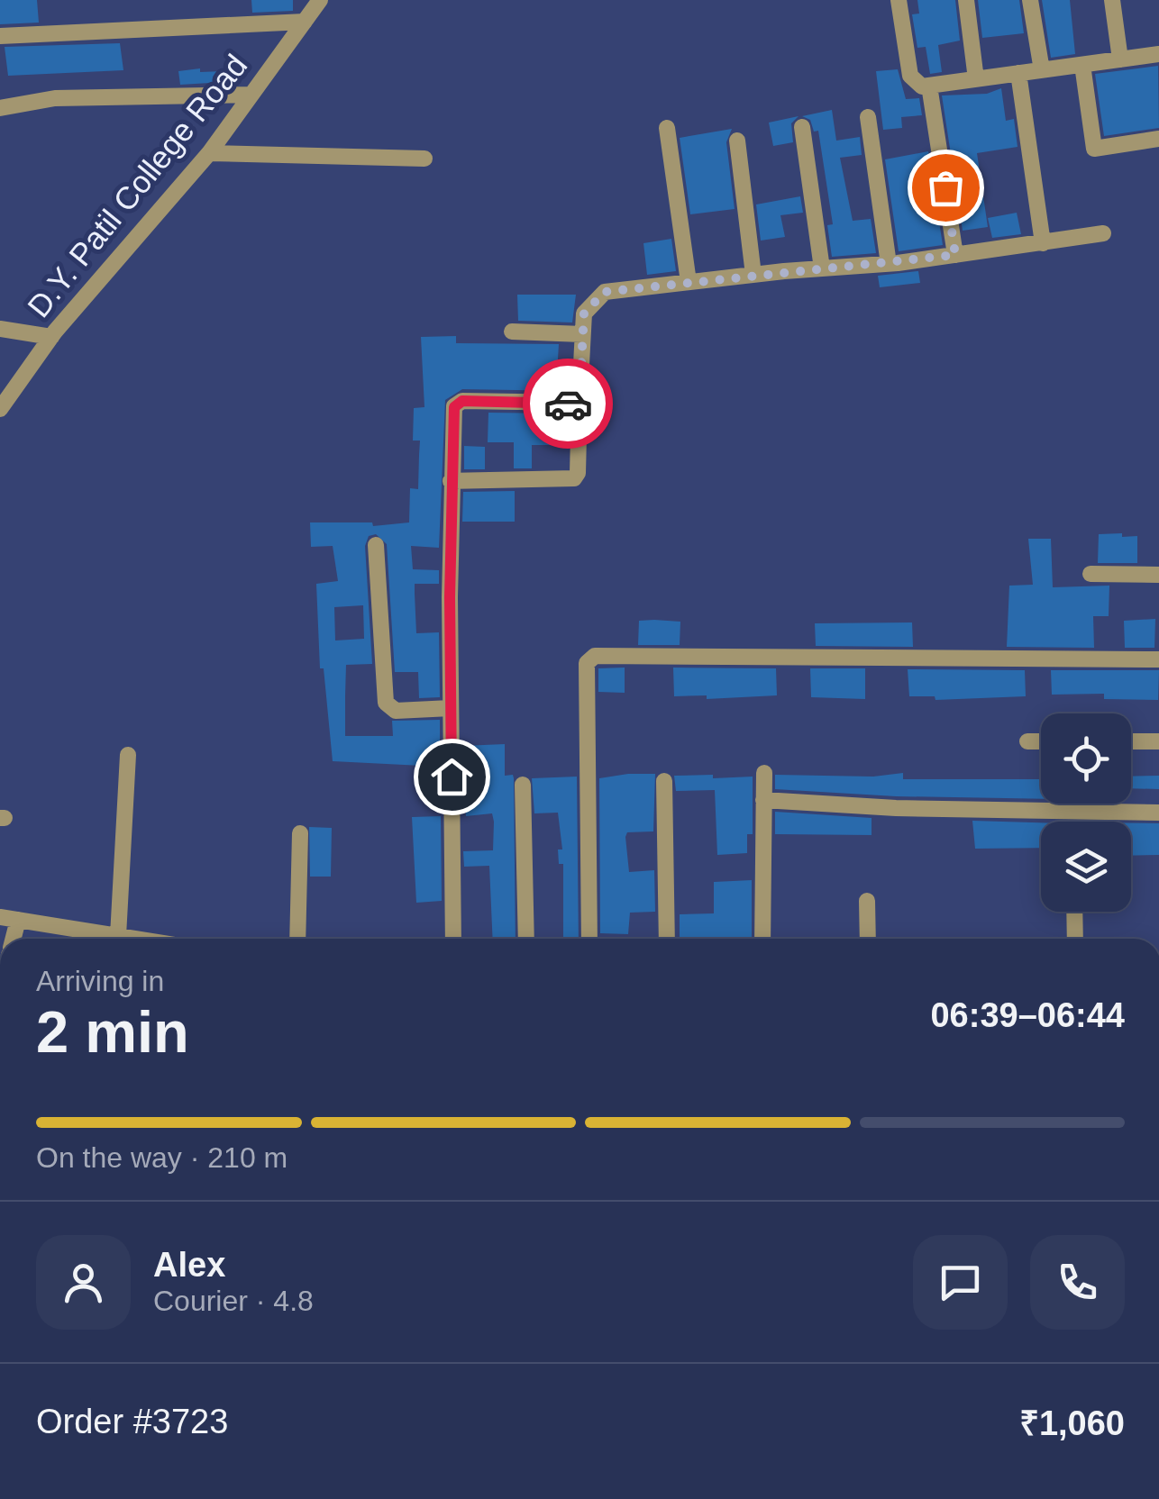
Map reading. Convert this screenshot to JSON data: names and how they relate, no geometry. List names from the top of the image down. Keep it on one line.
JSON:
{"streets":{"street":["D.Y. Patil College Road"]},"page":{"heading":["2 min","Arriving in","06:39–06:44"],"panel":["Alex","Courier · 4.8","Order #3723","₹1,060"],"bar":"On the way · 210 m"}}
